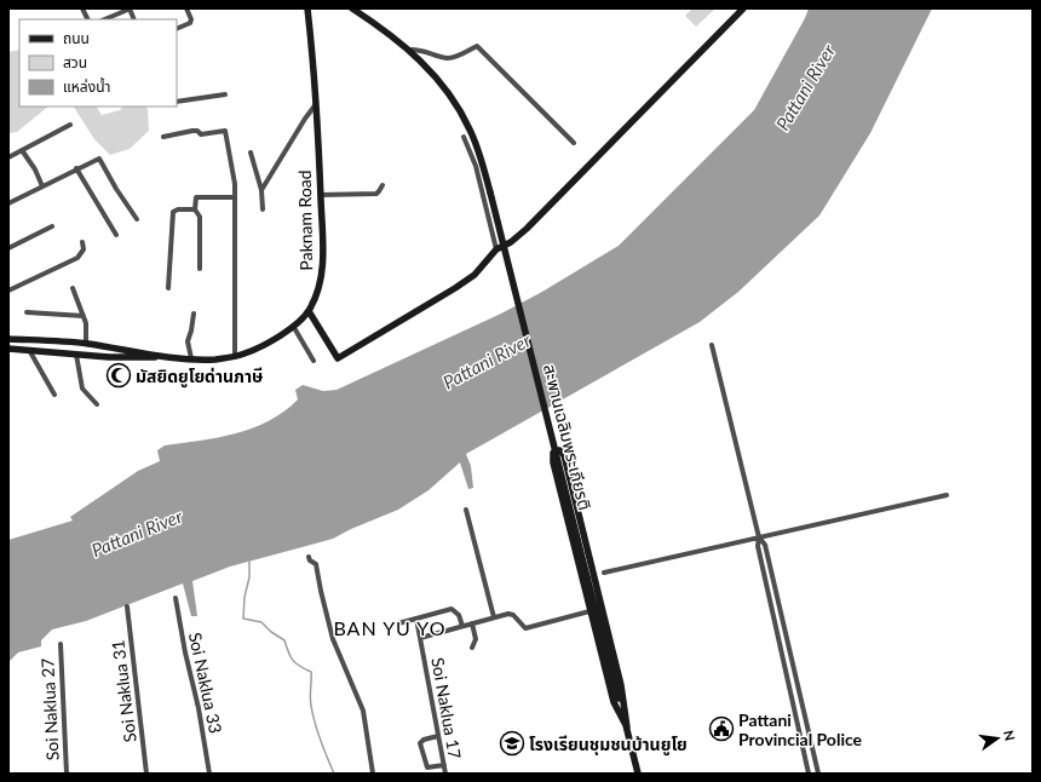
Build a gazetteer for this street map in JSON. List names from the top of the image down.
{
  "streets": {
    "main road": ["Paknam Road", "สะพานเฉลิมพระเกียรติ"],
    "street": [
      "Soi Naklua 33",
      "Soi Naklua 31",
      "Soi Naklua 17",
      "Soi Naklua 27"
    ]
  },
  "districts": ["BAN YU YO"],
  "water": ["Pattani River"],
  "places": {
    "mosque": ["มัสยิดยูโยด่านภาษี"],
    "public building": ["Pattani Provincial Police"],
    "school or university": ["โรงเรียนชุมชนบ้านยูโย"]
  },
  "legend": ["ถนน", "สวน", "แหล่งน้ำ"],
  "north": "right"
}
